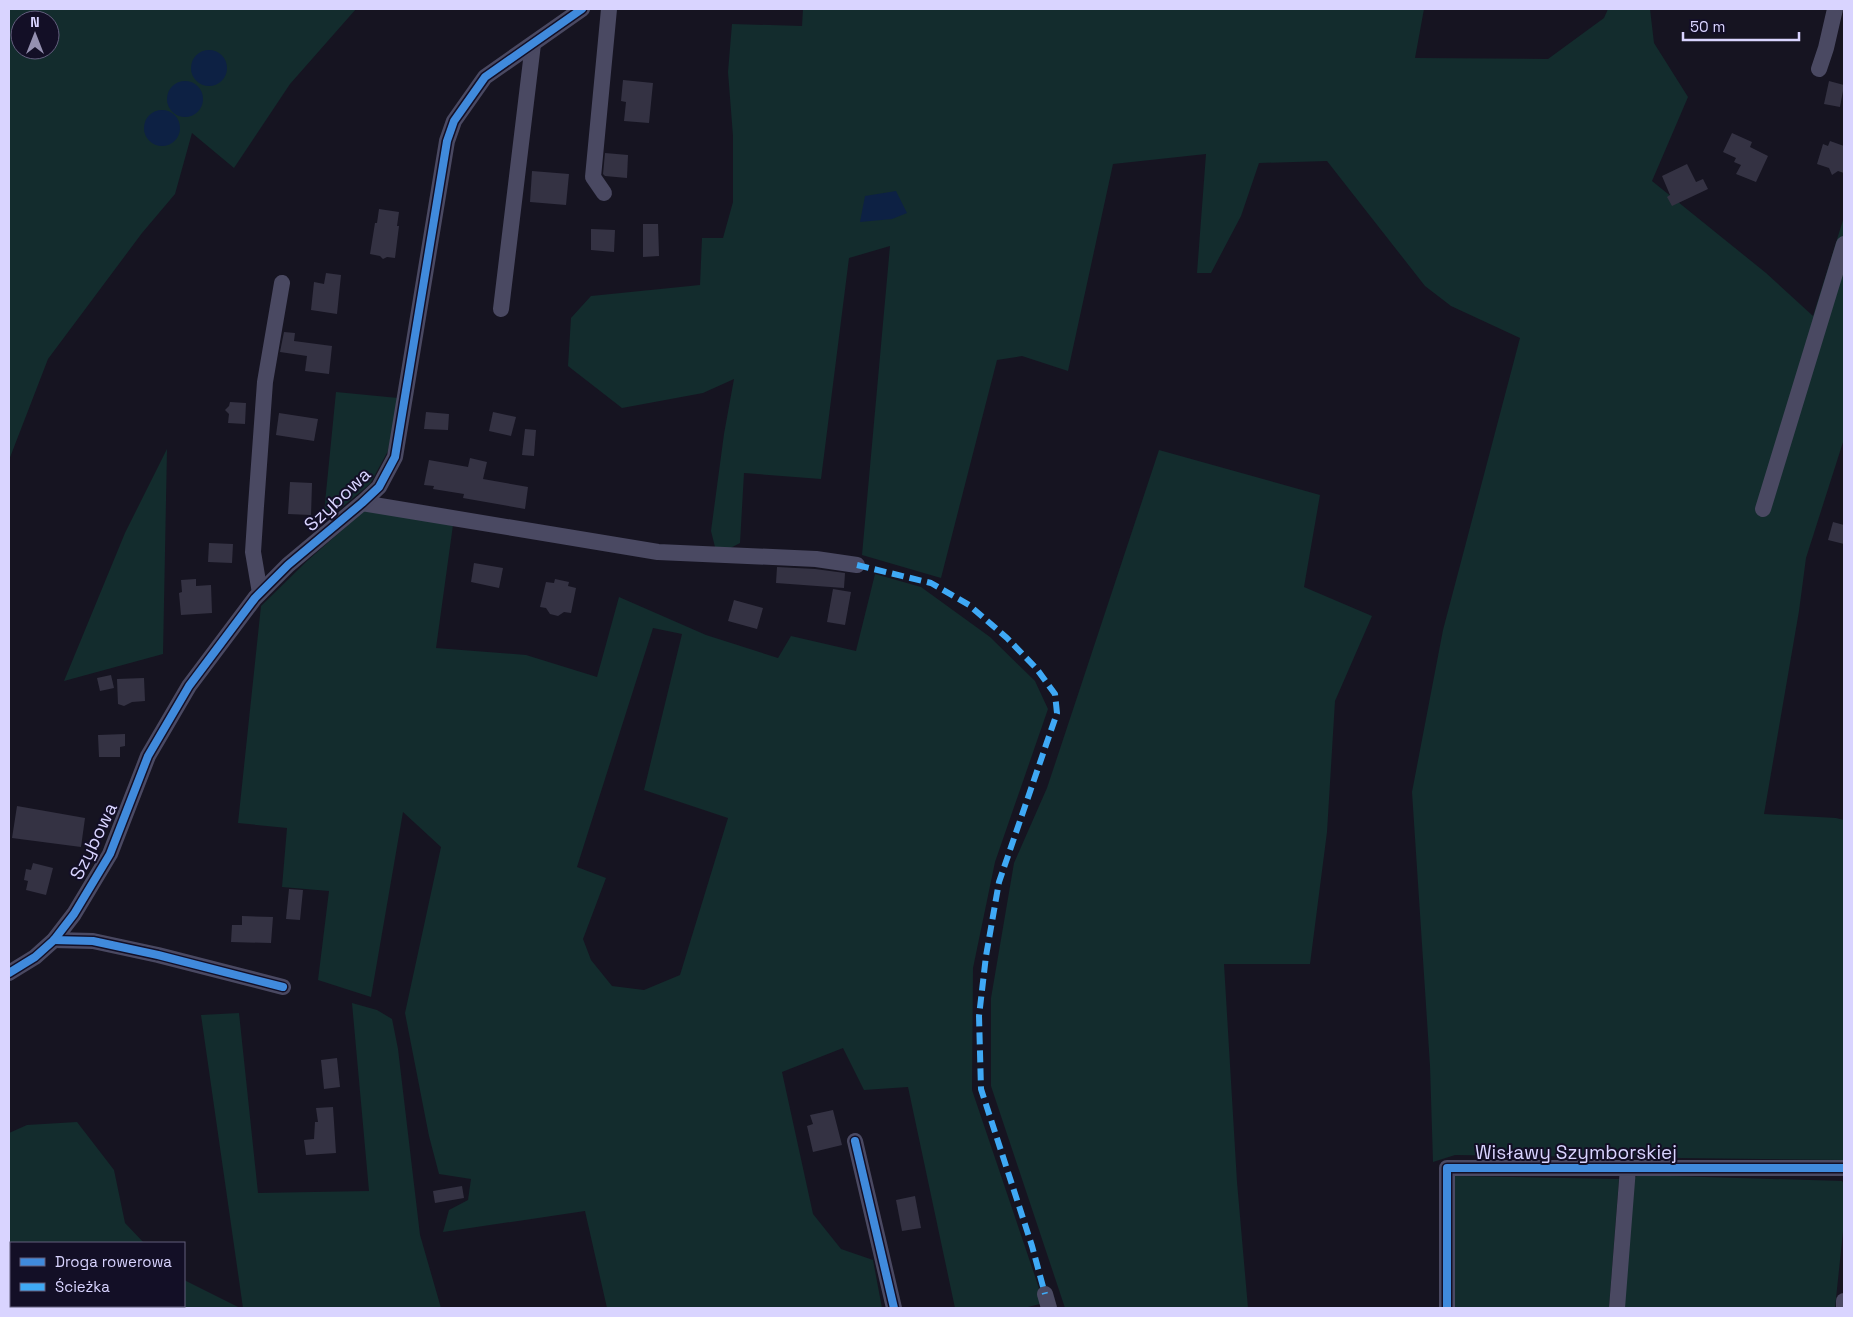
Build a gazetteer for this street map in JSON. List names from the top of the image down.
{
  "streets": {
    "street": ["Szybowa", "Wisławy Szymborskiej"]
  },
  "legend": ["Droga rowerowa", "Ścieżka"],
  "scale_bar": "50 m",
  "north": "top"
}
